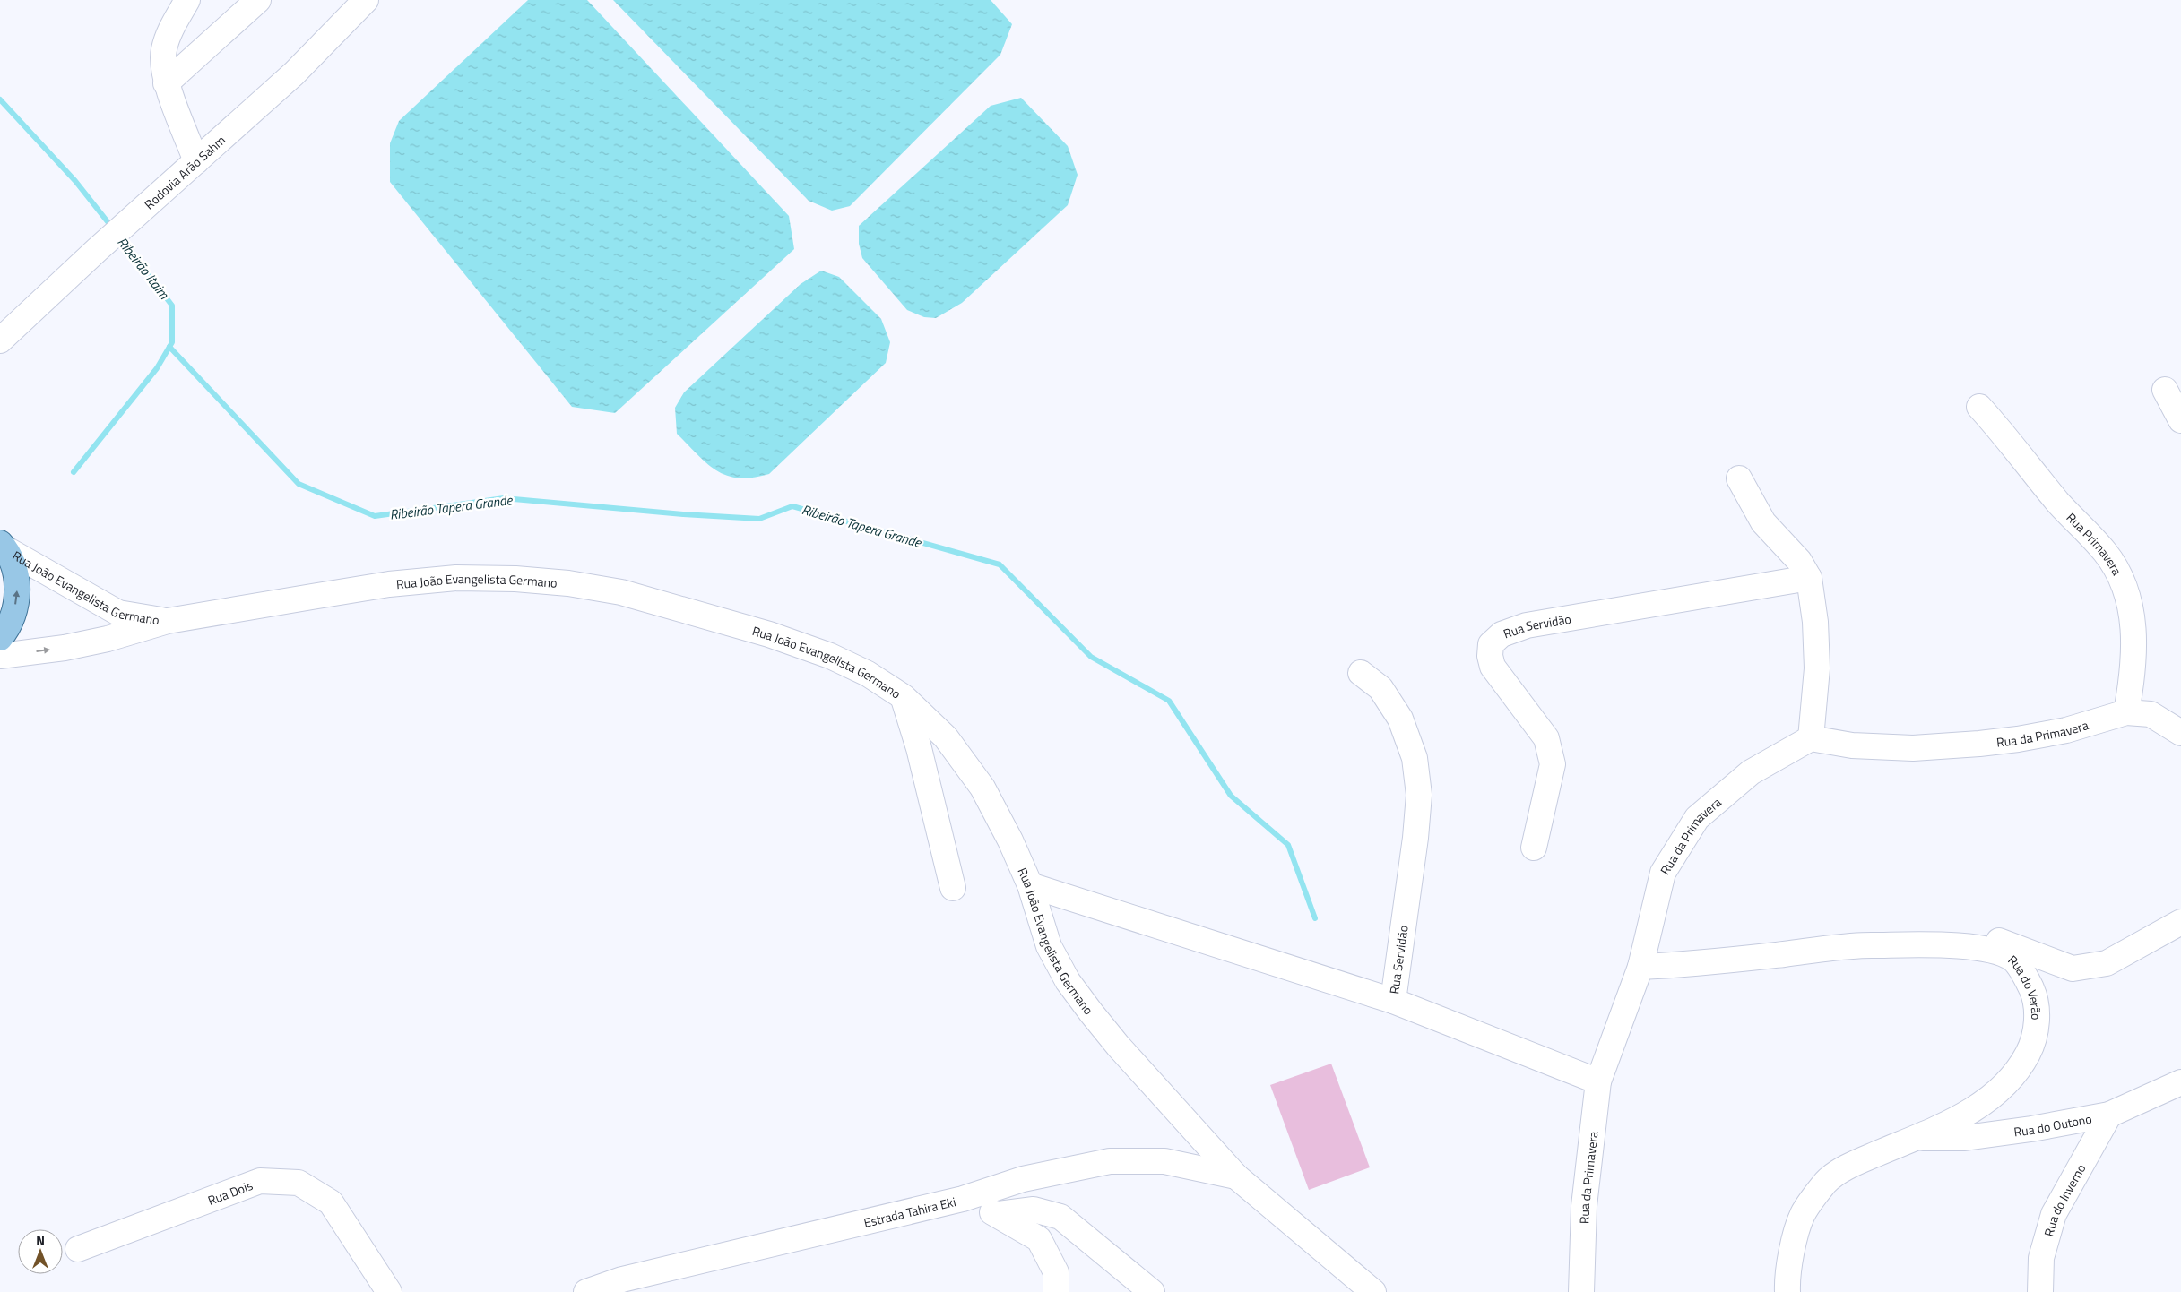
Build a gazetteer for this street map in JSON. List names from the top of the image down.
{
  "streets": {
    "street": [
      "Rodovia Arão Sahm",
      "Rua Primavera",
      "Rua João Evangelista Germano",
      "Rua Servidão",
      "Rua da Primavera",
      "Rua do Verão",
      "Rua do Outono",
      "Rua Dois",
      "Rua do Inverno",
      "Estrada Tahira Eki"
    ]
  },
  "crossings": [
    ["Rua Primavera", "Rua da Primavera"],
    ["Rua João Evangelista Germano", "Estrada Tahira Eki"],
    ["Rua da Primavera", "Rua do Verão"],
    ["Rua do Verão", "Rua do Outono"],
    ["Rua do Outono", "Rua do Inverno"]
  ],
  "water": ["Ribeirão Itaim", "Ribeirão Tapera Grande"],
  "north": "top"
}
